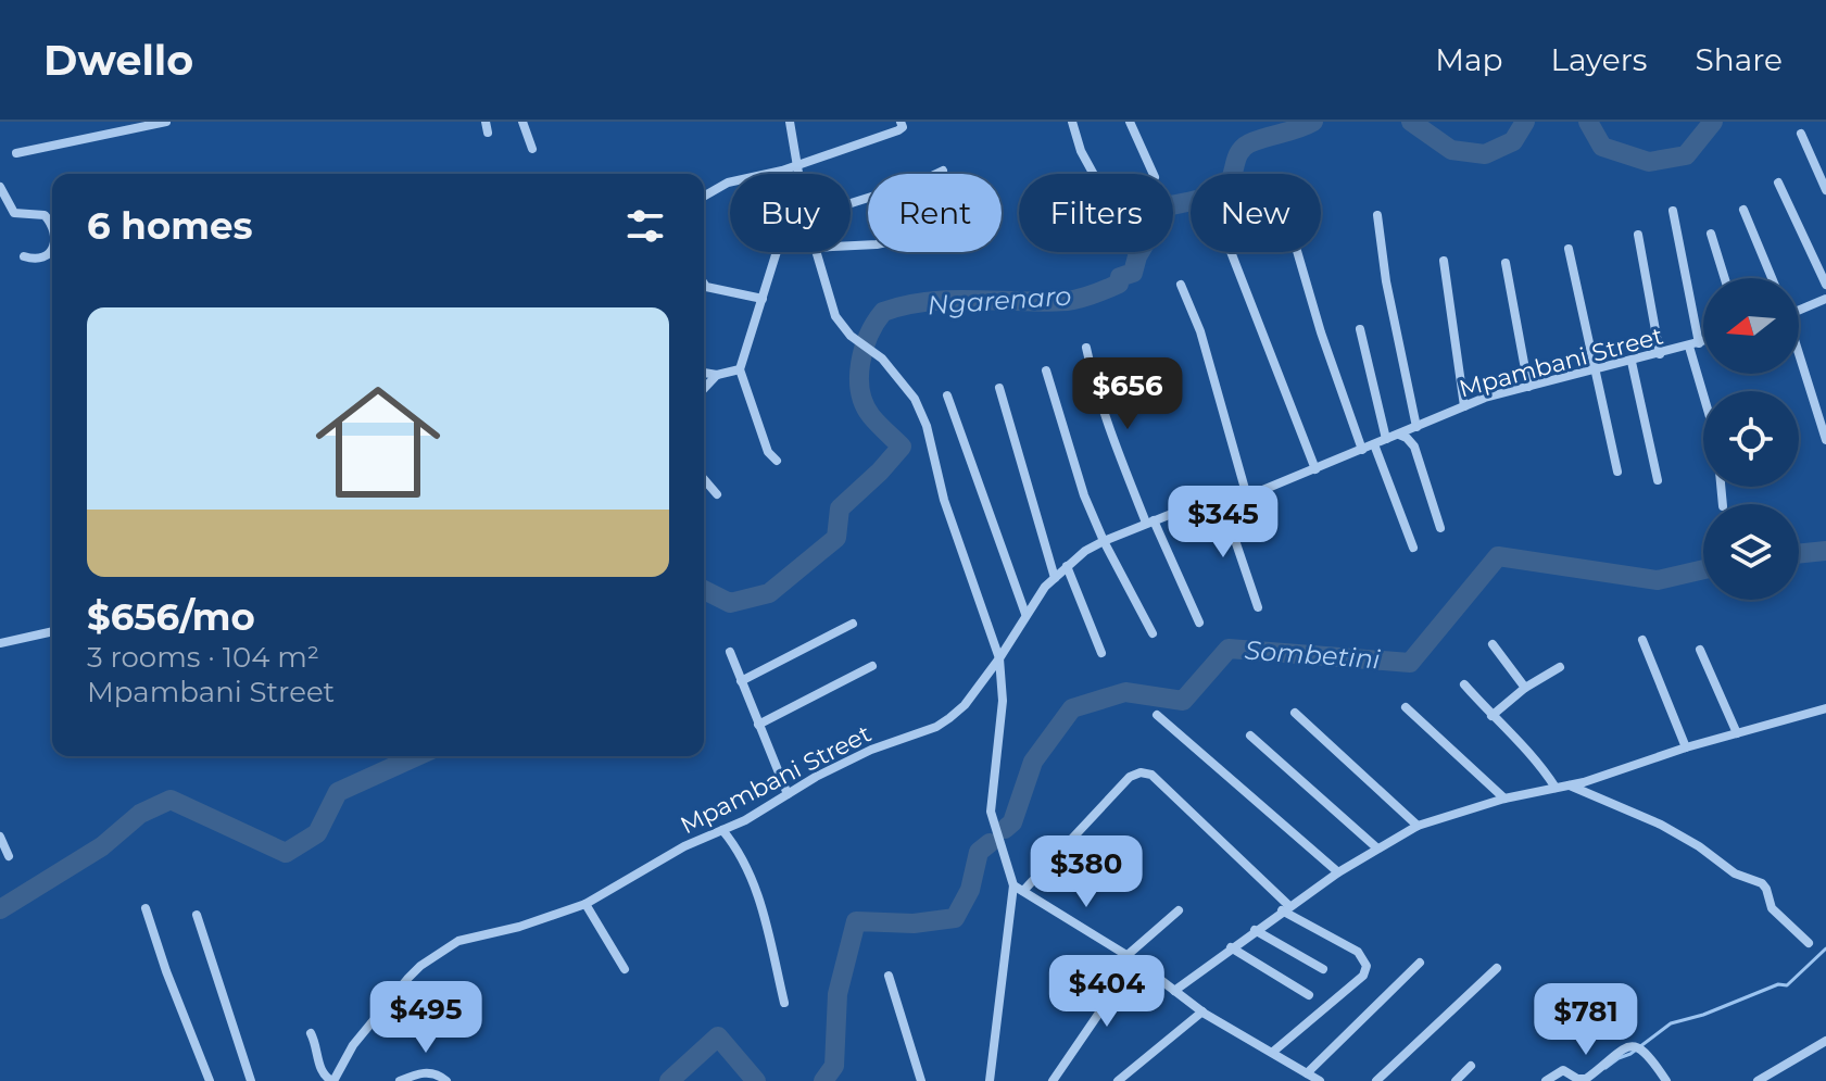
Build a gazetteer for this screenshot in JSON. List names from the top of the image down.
{
  "streets": {
    "street": ["Mpambani Street"]
  },
  "water": ["Ngarenaro", "Sombetini"],
  "north": "left",
  "page": {
    "header": "Dwello",
    "nav": ["Map", "Layers", "Share"],
    "chip": [
      "Buy",
      "Rent",
      "Filters",
      "New"
    ],
    "heading": "6 homes",
    "list": [
      {
        "name": "$656/mo",
        "note": "3 rooms · 104 m² · Mpambani Street"
      }
    ],
    "price": [
      "$656",
      "$345",
      "$380",
      "$404",
      "$495",
      "$781"
    ]
  }
}
